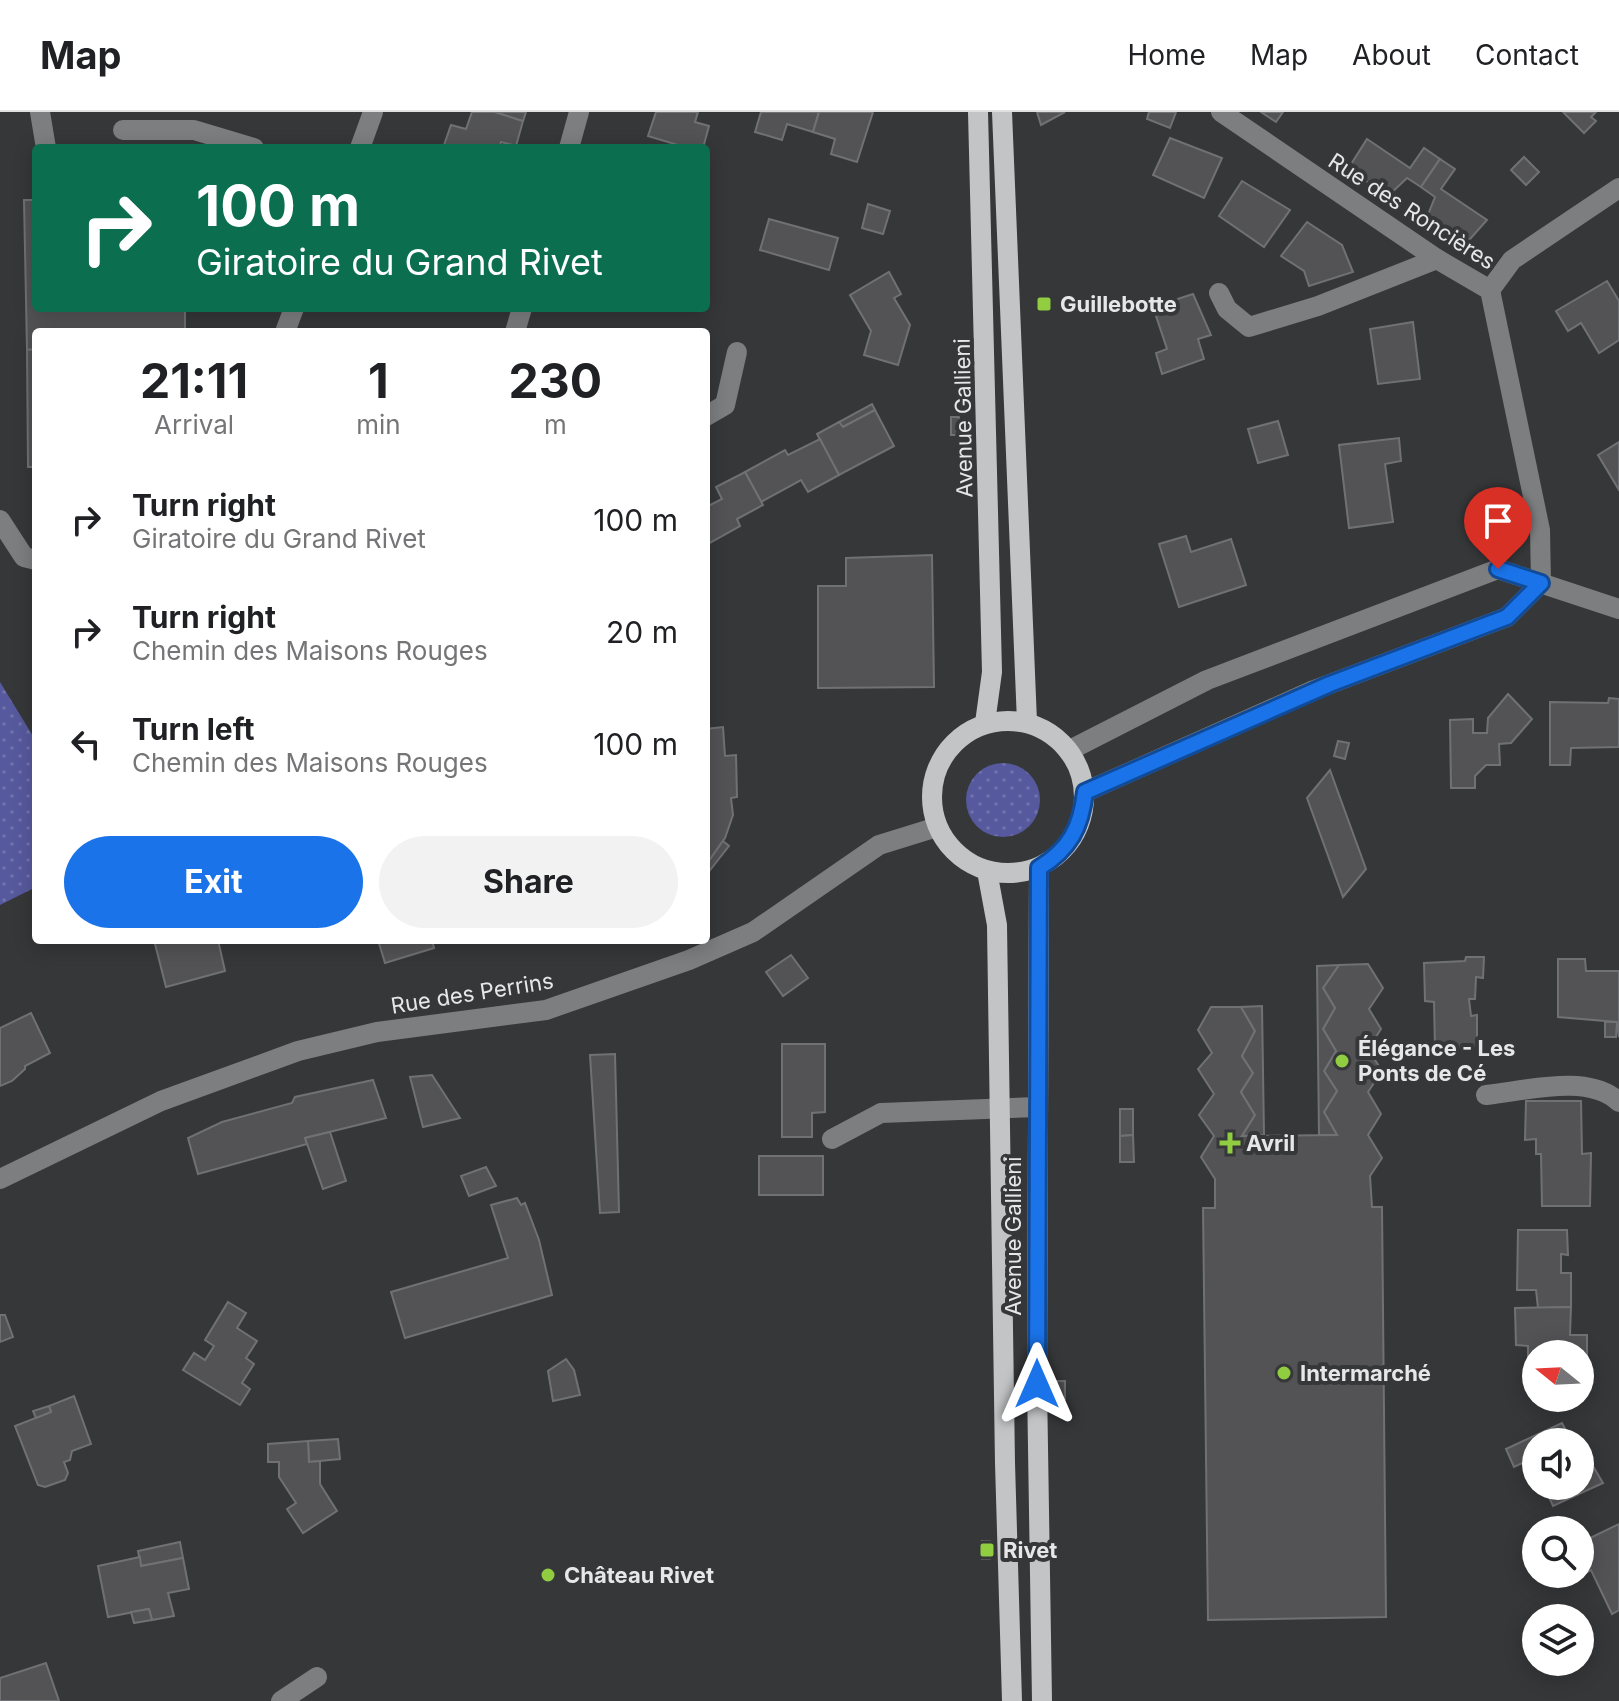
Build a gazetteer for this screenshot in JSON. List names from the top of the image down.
{
  "streets": {
    "main road": ["Avenue Gallieni"],
    "street": ["Rue des Roncières", "Rue des Perrins"]
  },
  "crossings": [
    ["Avenue Gallieni", "Rue des Perrins"]
  ],
  "places": {
    "transit": ["Guillebotte", "Rivet"],
    "other": ["Élégance - Les Ponts de Cé", "Intermarché", "Château Rivet"],
    "health": ["Avril"]
  },
  "north": "left",
  "page": {
    "header": "Map",
    "nav": [
      "Home",
      "Map",
      "About",
      "Contact"
    ],
    "turn": ["100 m", "Giratoire du Grand Rivet"],
    "eta": [
      "21:11",
      "Arrival",
      "1",
      "min",
      "230",
      "m"
    ],
    "list": [
      {
        "name": "Turn right",
        "note": "Giratoire du Grand Rivet",
        "value": "100 m"
      },
      {
        "name": "Turn right",
        "note": "Chemin des Maisons Rouges",
        "value": "20 m"
      },
      {
        "name": "Turn left",
        "note": "Chemin des Maisons Rouges",
        "value": "100 m"
      }
    ],
    "buttons": ["Exit", "Share"]
  }
}
